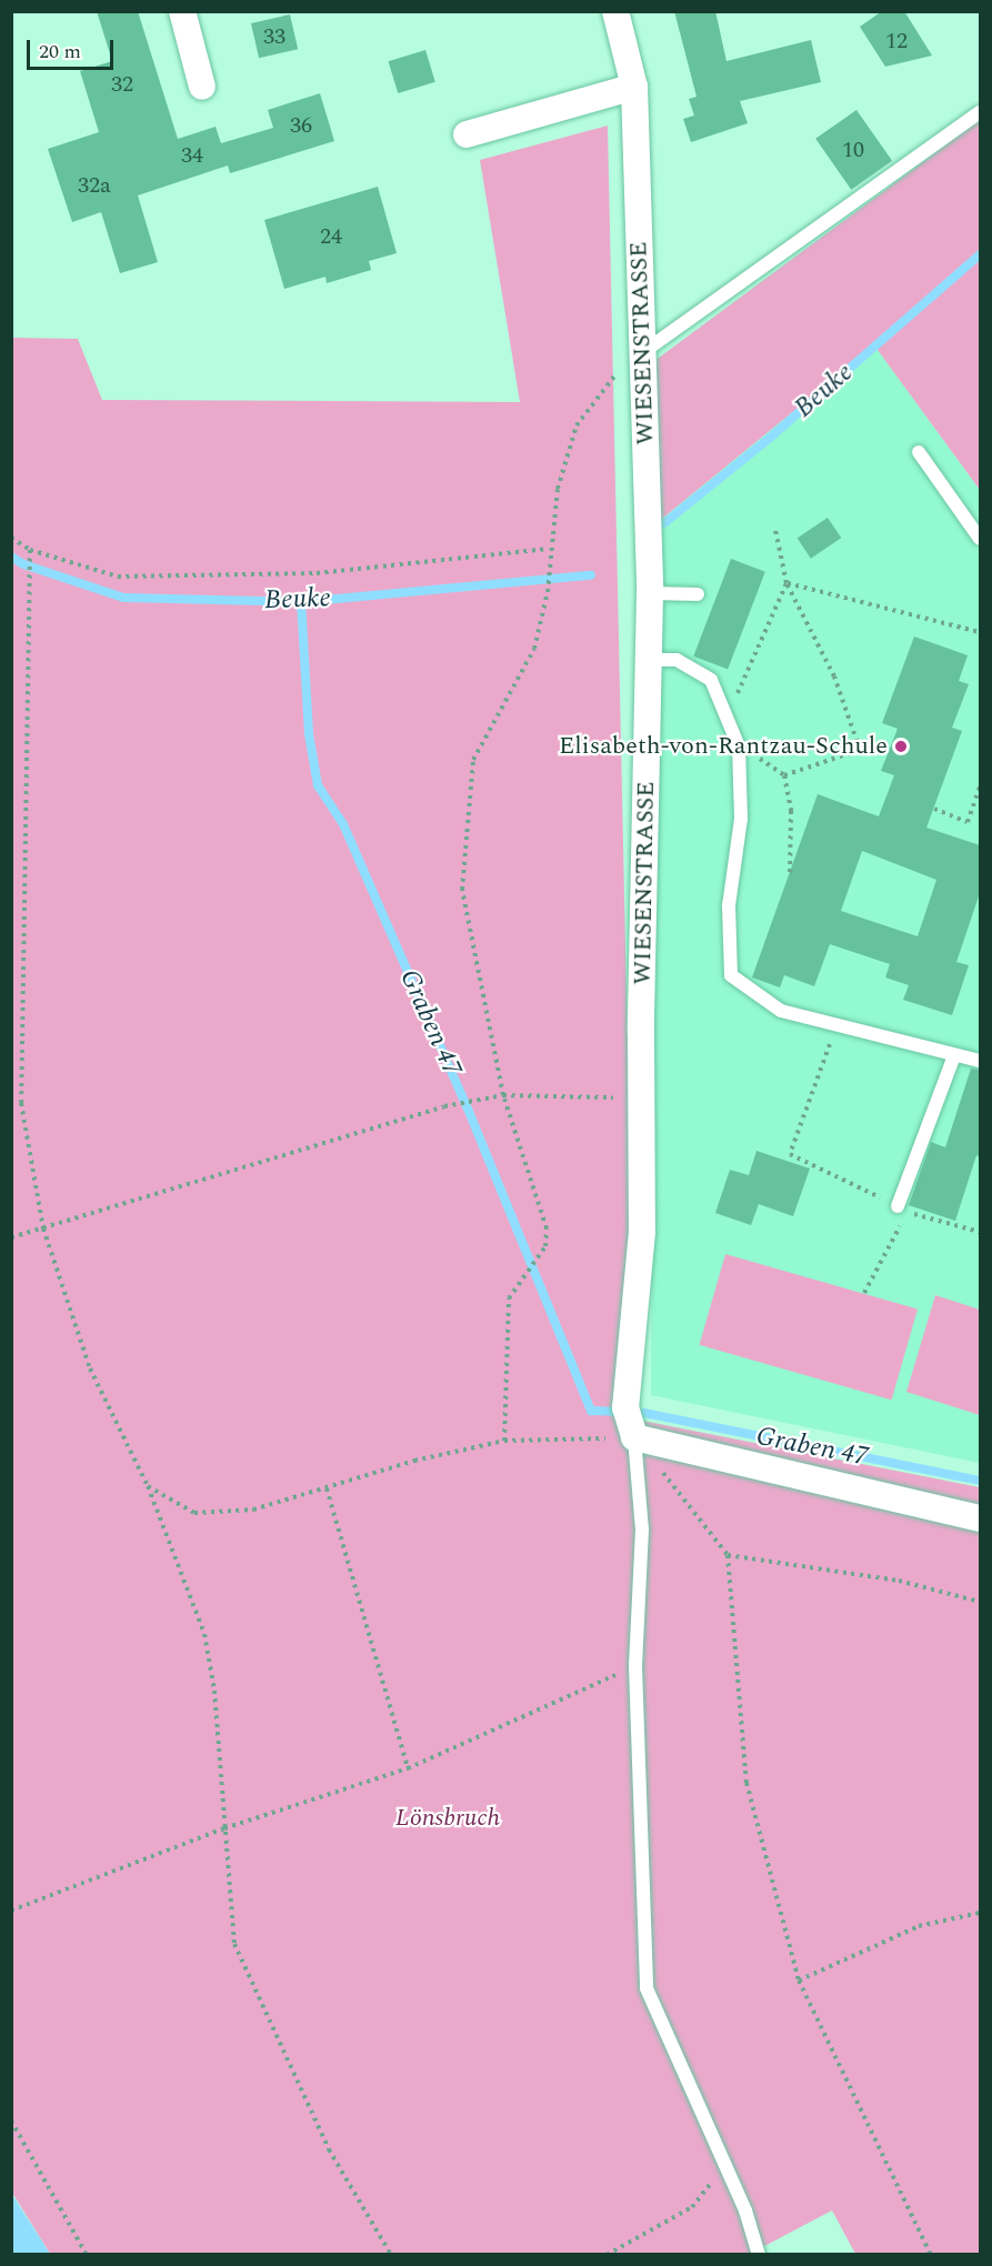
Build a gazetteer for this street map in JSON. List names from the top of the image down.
{
  "streets": {
    "street": ["WIESENSTRASSE"]
  },
  "water": ["Beuke", "Graben 47"],
  "parks": ["Lönsbruch"],
  "places": ["Elisabeth-von-Rantzau-Schule"],
  "house_numbers": [
    "33",
    "12",
    "32",
    "36",
    "10",
    "34",
    "32a",
    "24"
  ],
  "scale_bar": "20 m"
}
